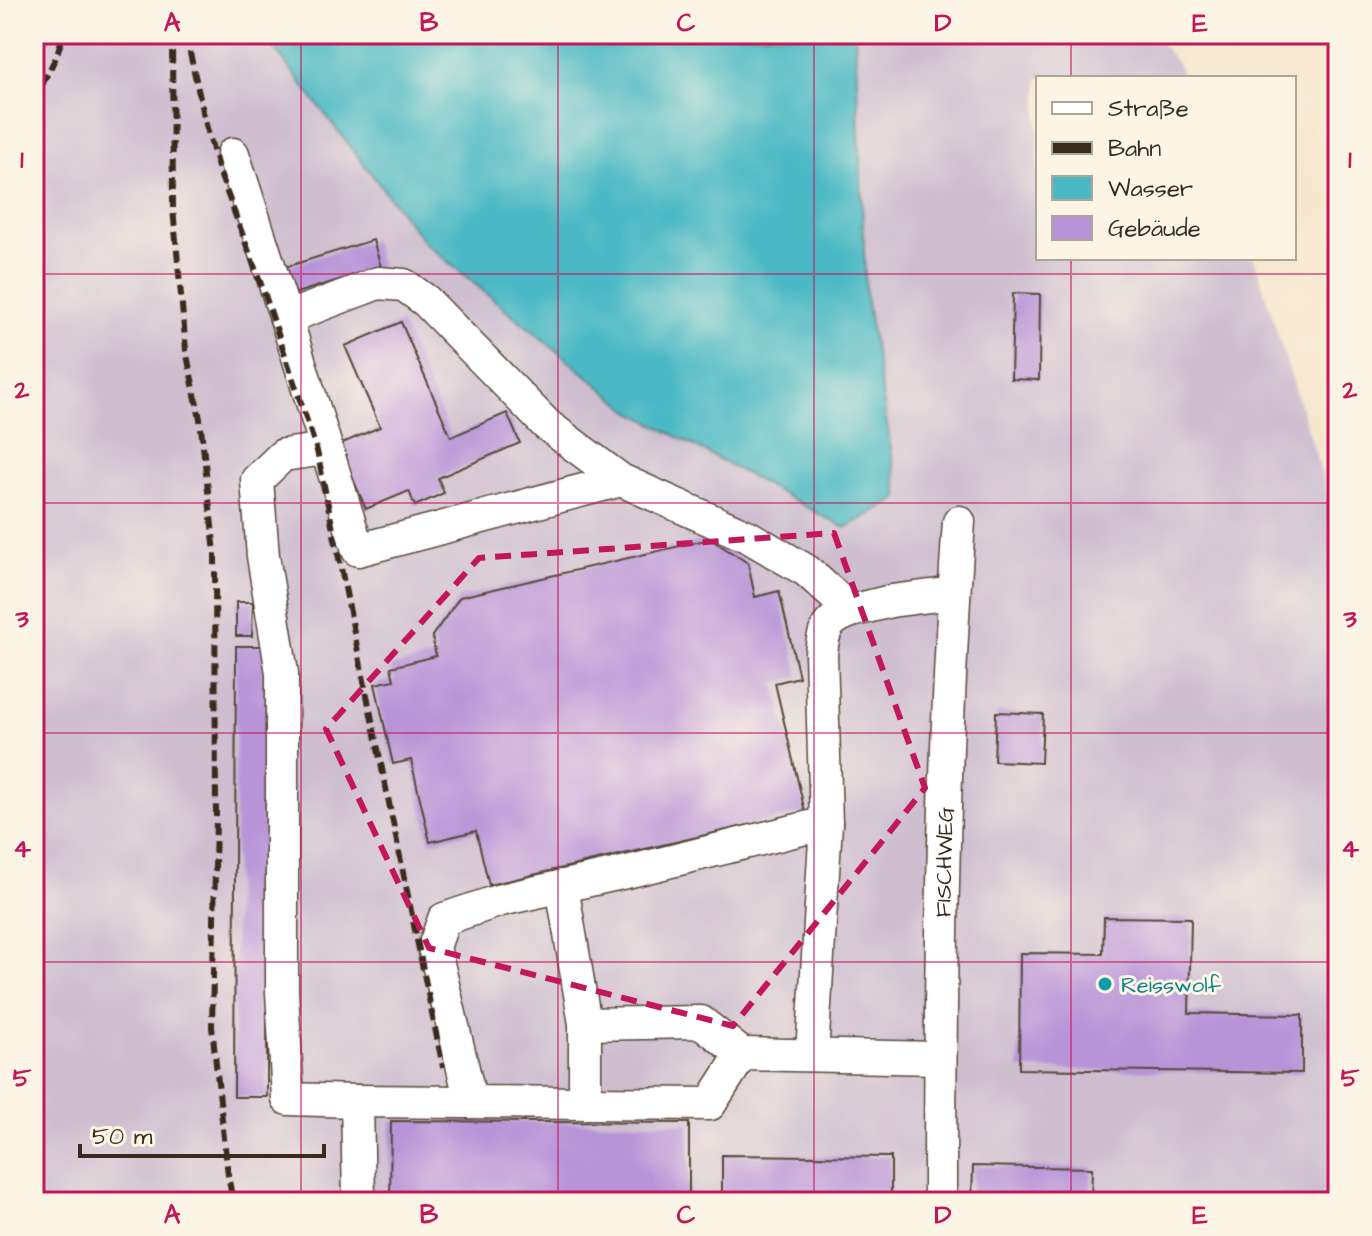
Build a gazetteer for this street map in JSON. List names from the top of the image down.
{
  "streets": {
    "street": ["FISCHWEG"]
  },
  "places": ["Reisswolf"],
  "legend": [
    "Straße",
    "Bahn",
    "Wasser",
    "Gebäude"
  ],
  "scale_bar": "50 m",
  "grid": {
    "columns": [
      "A",
      "B",
      "C",
      "D",
      "E"
    ],
    "rows": [
      "1",
      "2",
      "3",
      "4",
      "5"
    ]
  }
}
